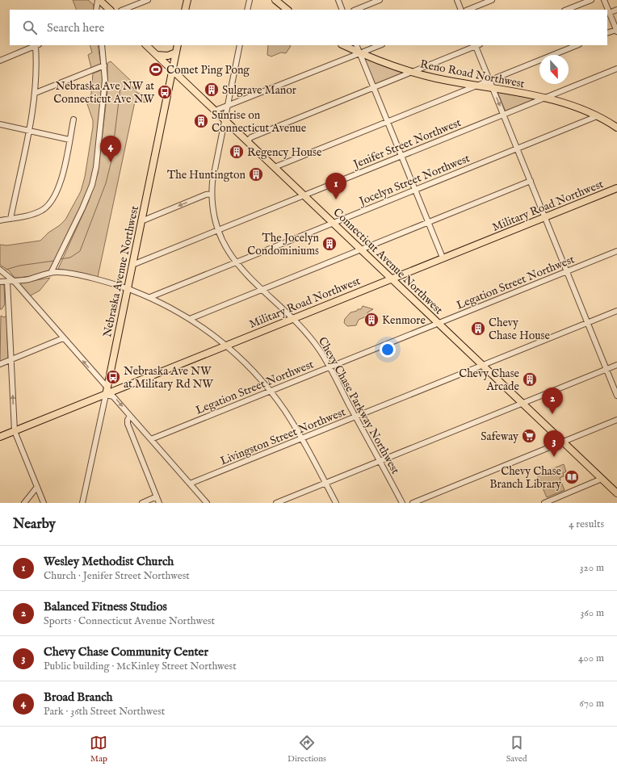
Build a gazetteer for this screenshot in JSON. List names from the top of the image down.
{
  "streets": {
    "main road": [
      "Reno Road Northwest",
      "Military Road Northwest",
      "Connecticut Avenue Northwest",
      "Nebraska Avenue Northwest"
    ],
    "street": [
      "Jenifer Street Northwest",
      "Jocelyn Street Northwest",
      "Legation Street Northwest",
      "Chevy Chase Parkway Northwest",
      "Livingston Street Northwest"
    ]
  },
  "crossings": [
    ["Reno Road Northwest", "Jenifer Street Northwest"],
    ["Reno Road Northwest", "Jocelyn Street Northwest"],
    ["Jenifer Street Northwest", "Connecticut Avenue Northwest"],
    ["Jenifer Street Northwest", "Nebraska Avenue Northwest"],
    ["Jenifer Street Northwest", "Chevy Chase Parkway Northwest"],
    ["Jocelyn Street Northwest", "Connecticut Avenue Northwest"],
    ["Jocelyn Street Northwest", "Chevy Chase Parkway Northwest"],
    ["Military Road Northwest", "Connecticut Avenue Northwest"],
    ["Military Road Northwest", "Nebraska Avenue Northwest"],
    ["Military Road Northwest", "Chevy Chase Parkway Northwest"],
    ["Connecticut Avenue Northwest", "Nebraska Avenue Northwest"],
    ["Connecticut Avenue Northwest", "Legation Street Northwest"],
    ["Connecticut Avenue Northwest", "Chevy Chase Parkway Northwest"],
    ["Connecticut Avenue Northwest", "Livingston Street Northwest"],
    ["Legation Street Northwest", "Chevy Chase Parkway Northwest"],
    ["Chevy Chase Parkway Northwest", "Livingston Street Northwest"]
  ],
  "places": {
    "sports": ["Comet Ping Pong"],
    "building": [
      "Sulgrave Manor",
      "Sunrise on Connecticut Avenue",
      "Regency House",
      "The Huntington",
      "The Jocelyn Condominiums",
      "Kenmore",
      "Chevy Chase House",
      "Chevy Chase Arcade"
    ],
    "bus stop": ["Nebraska Ave NW at Connecticut Ave NW", "Nebraska Ave NW at Military Rd NW"],
    "supermarket": ["Safeway"],
    "library": ["Chevy Chase Branch Library"]
  },
  "north": "bottom",
  "page": {
    "search": "Search here",
    "pins": [
      "4",
      "1",
      "2",
      "3"
    ],
    "heading": ["Nearby", "4 results"],
    "list": [
      {
        "mark": "1",
        "name": "Wesley Methodist Church",
        "note": "Church · Jenifer Street Northwest",
        "value": "320 m"
      },
      {
        "mark": "2",
        "name": "Balanced Fitness Studios",
        "note": "Sports · Connecticut Avenue Northwest",
        "value": "360 m"
      },
      {
        "mark": "3",
        "name": "Chevy Chase Community Center",
        "note": "Public building · McKinley Street Northwest",
        "value": "400 m"
      },
      {
        "mark": "4",
        "name": "Broad Branch",
        "note": "Park · 36th Street Northwest",
        "value": "670 m"
      }
    ],
    "nav": ["Map", "Directions", "Saved"]
  }
}
